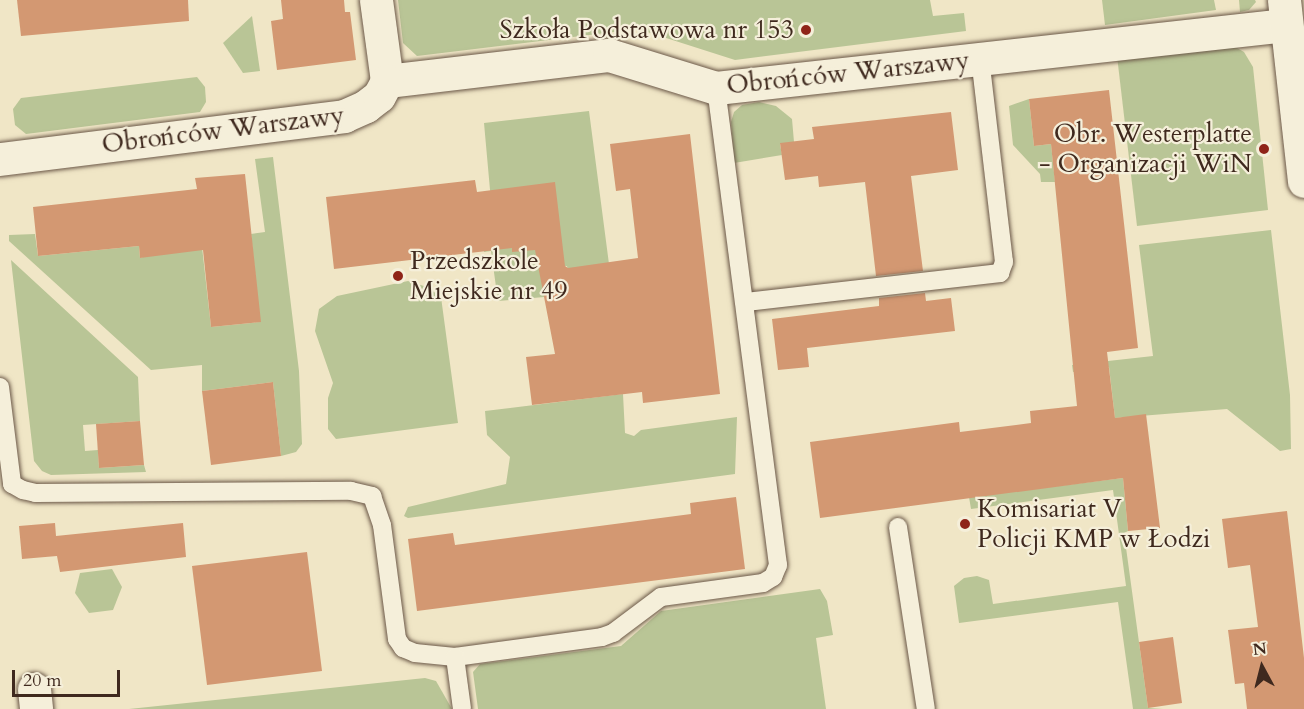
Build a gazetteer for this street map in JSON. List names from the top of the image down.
{
  "streets": {
    "street": ["Obrońców Warszawy"]
  },
  "places": [
    "Szkoła Podstawowa nr 153",
    "Obr. Westerplatte - Organizacji WiN",
    "Przedszkole Miejskie nr 49",
    "Komisariat V Policji KMP w Łodzi"
  ],
  "scale_bar": "20 m",
  "north": "top"
}
